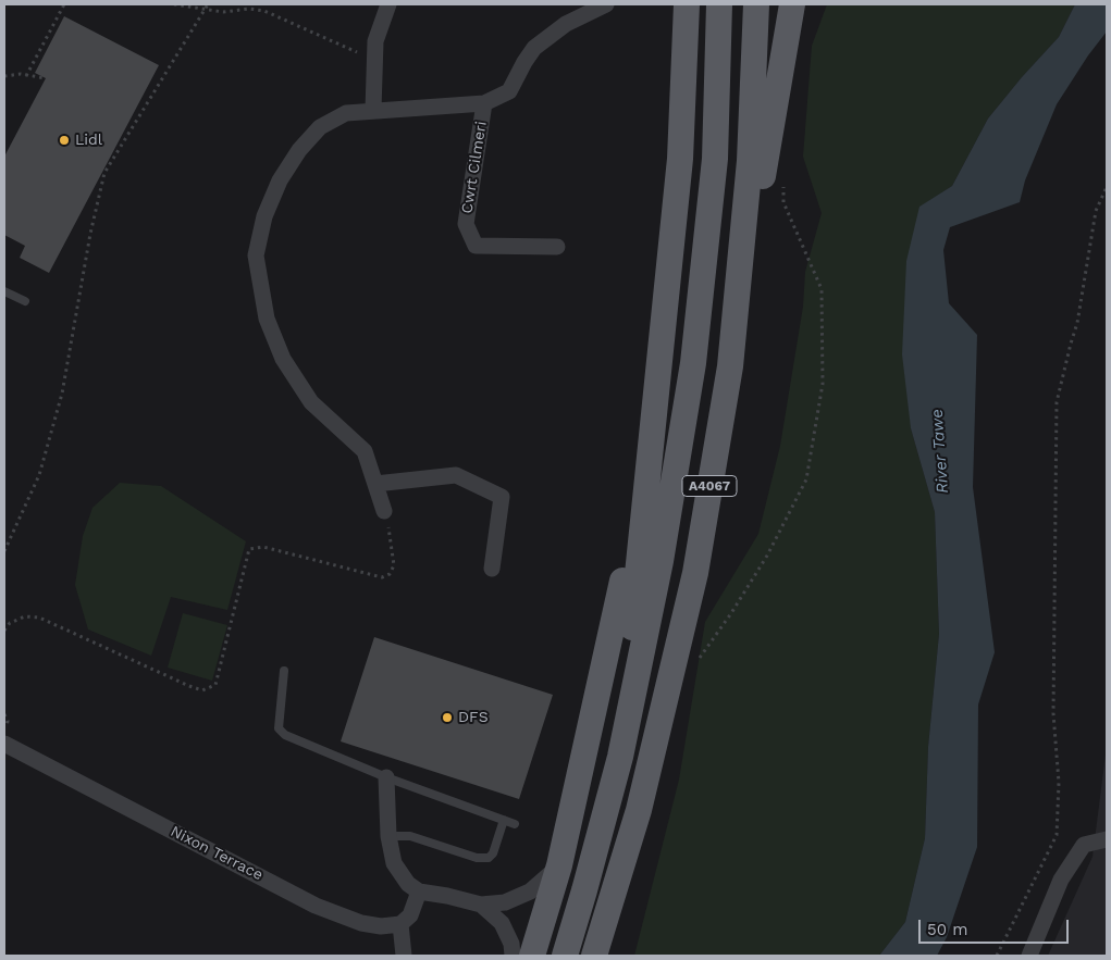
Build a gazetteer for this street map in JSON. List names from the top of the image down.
{
  "streets": {
    "main road": ["A4067"],
    "street": ["Cwrt Cilmeri", "Nixon Terrace"]
  },
  "water": ["River Tawe"],
  "places": ["Lidl", "DFS"],
  "scale_bar": "50 m"
}
